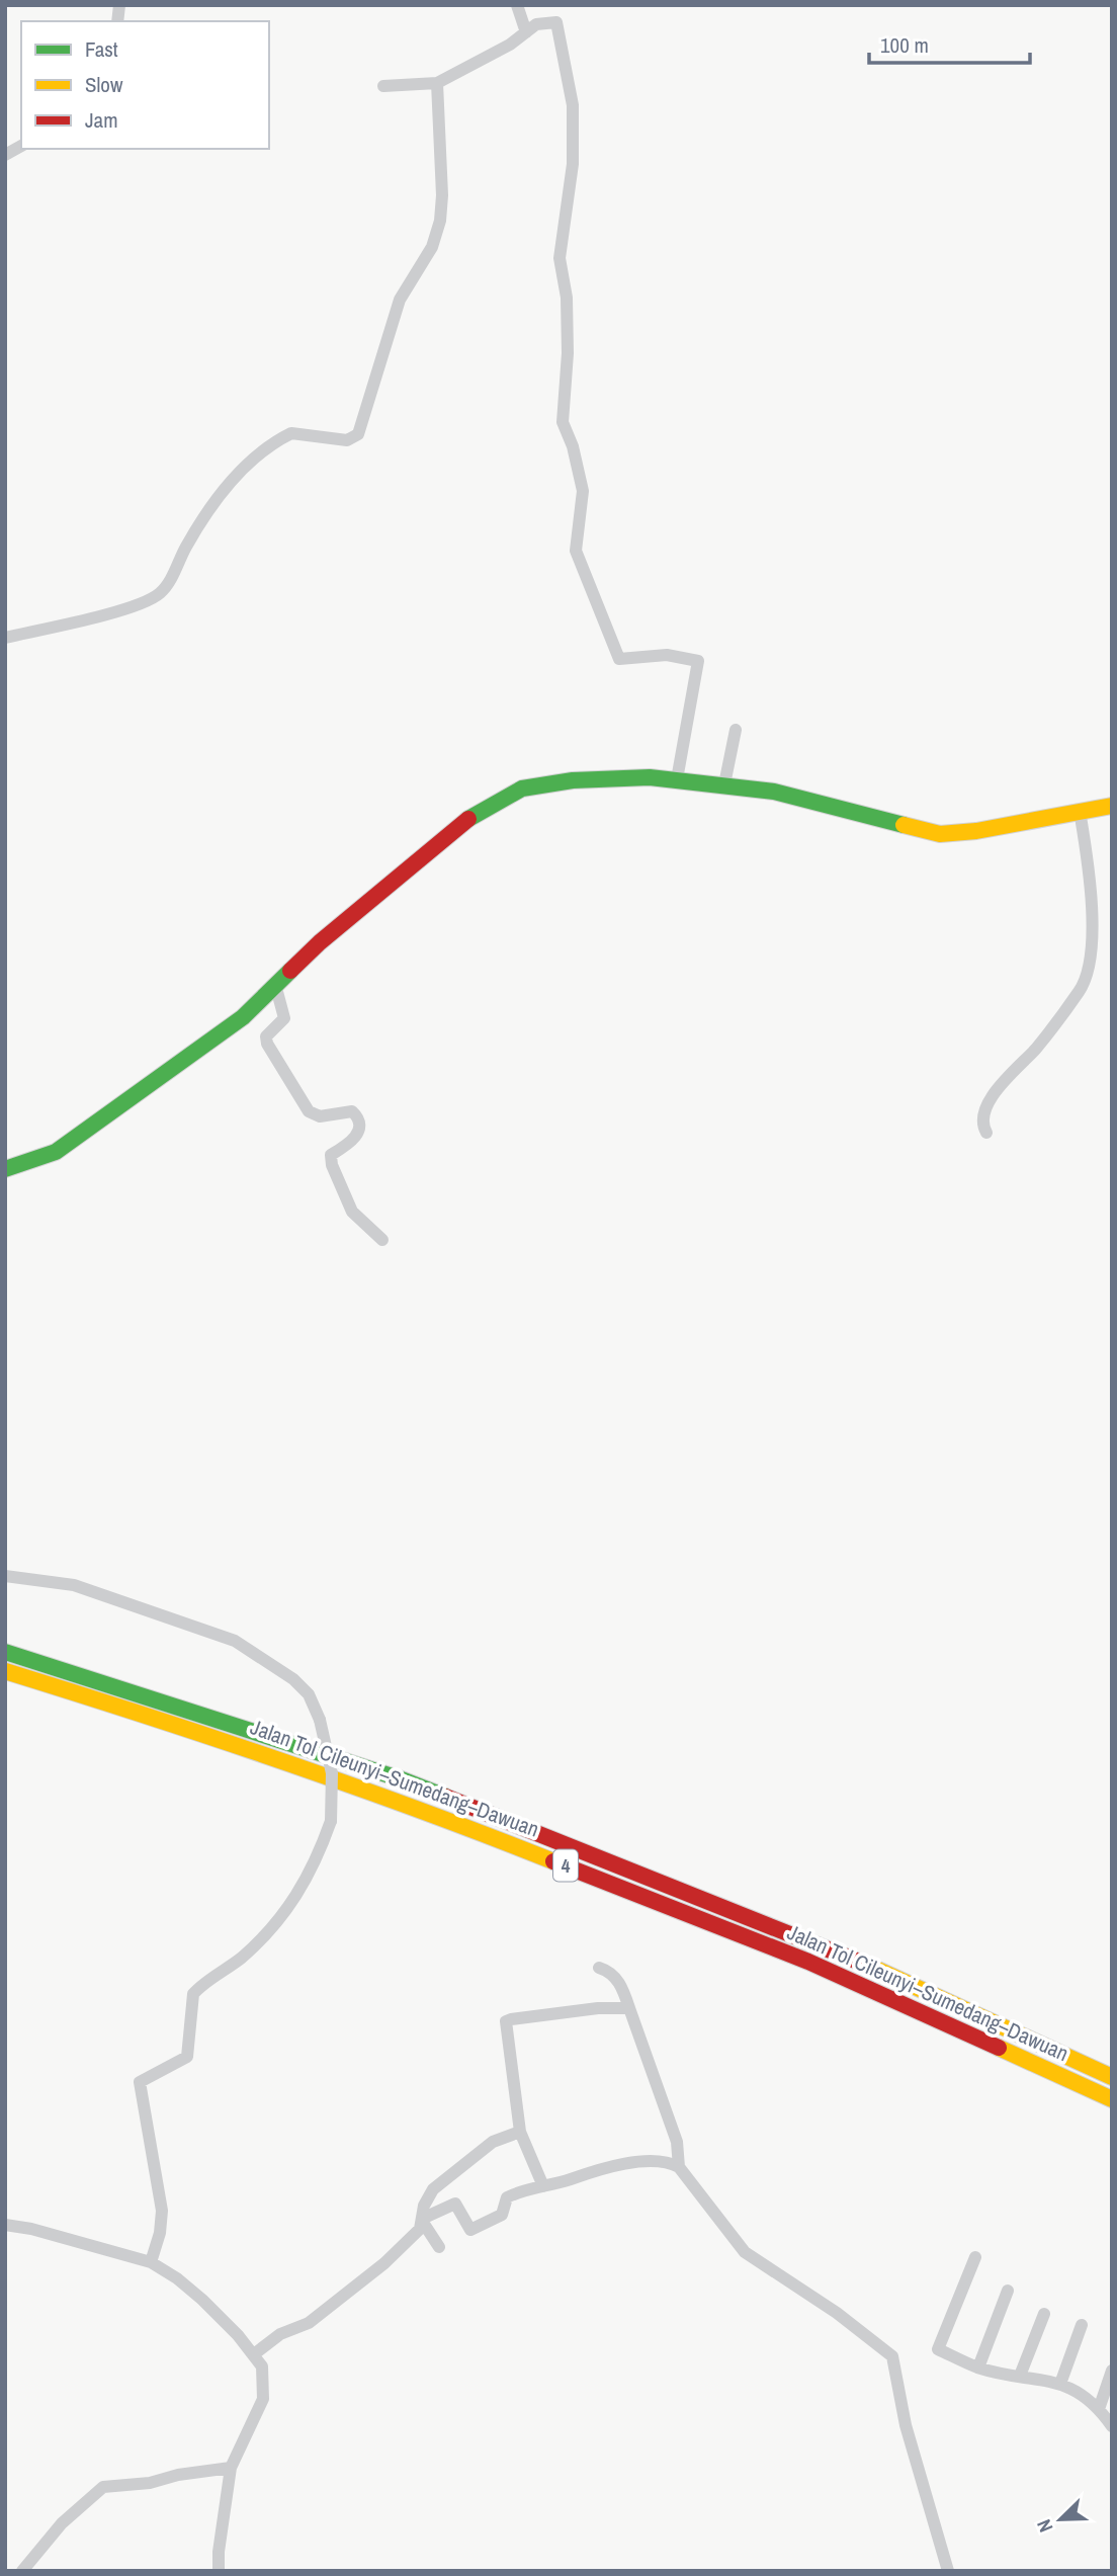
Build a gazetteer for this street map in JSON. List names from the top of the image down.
{
  "streets": {
    "main road": ["Jalan Tol Cileunyi–Sumedang–Dawuan", "4"]
  },
  "legend": ["Fast", "Slow", "Jam"],
  "scale_bar": "100 m",
  "north": "bottom left"
}
